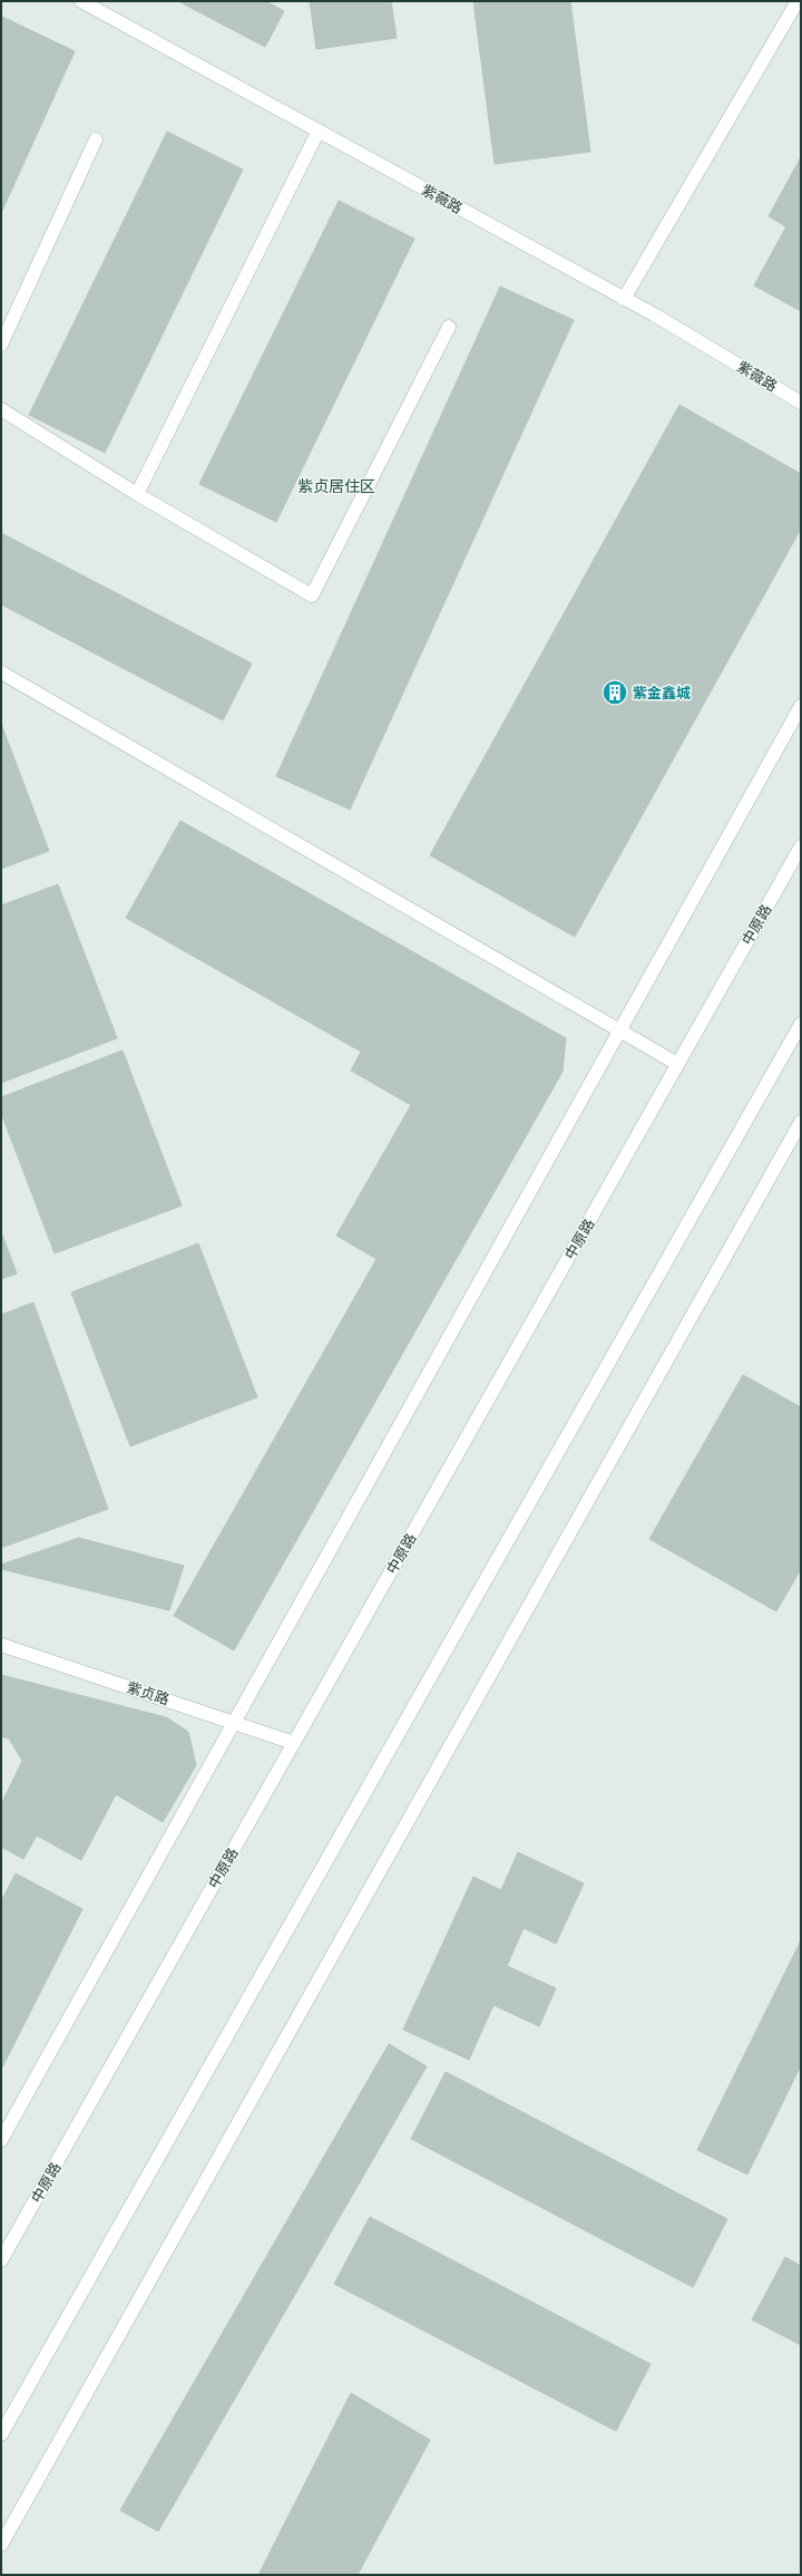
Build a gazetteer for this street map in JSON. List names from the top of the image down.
{
  "streets": {
    "street": ["紫薇路", "中原路", "紫贞路"]
  },
  "crossings": [
    ["中原路", "紫贞路"]
  ],
  "districts": ["紫贞居住区"],
  "places": {
    "building": ["紫金鑫城"]
  }
}
